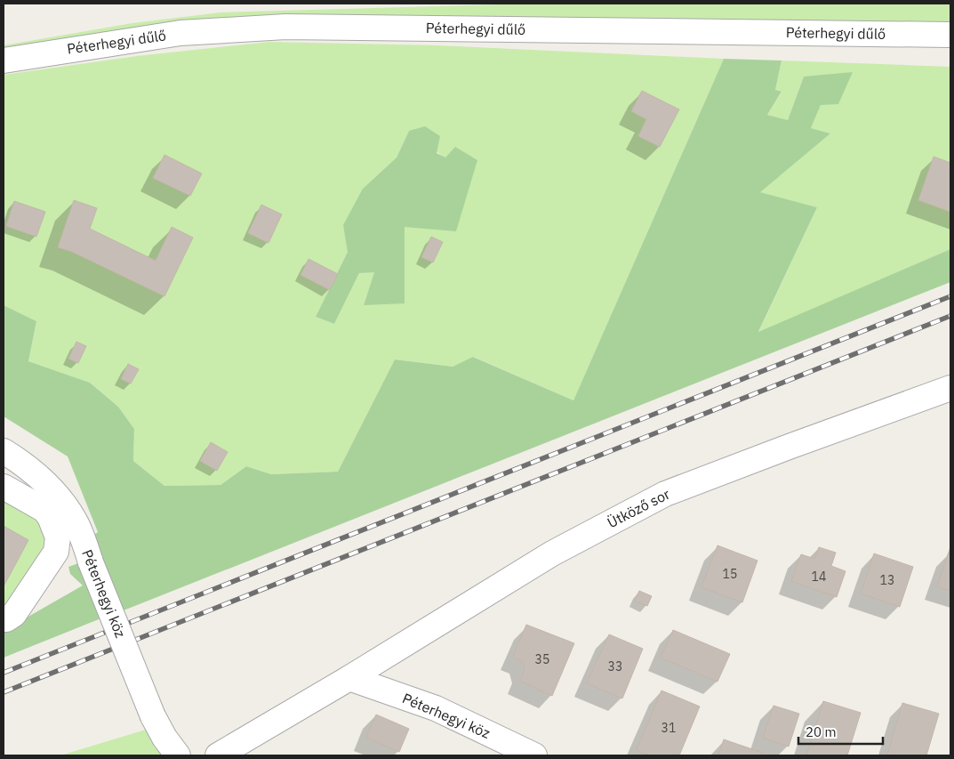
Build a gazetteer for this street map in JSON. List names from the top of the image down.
{
  "streets": {
    "street": ["Péterhegyi dűlő", "Ütköző sor", "Péterhegyi köz"]
  },
  "crossings": [
    ["Ütköző sor", "Péterhegyi köz"]
  ],
  "house_numbers": [
    "15",
    "14",
    "13",
    "35",
    "33",
    "31"
  ],
  "scale_bar": "20 m"
}
